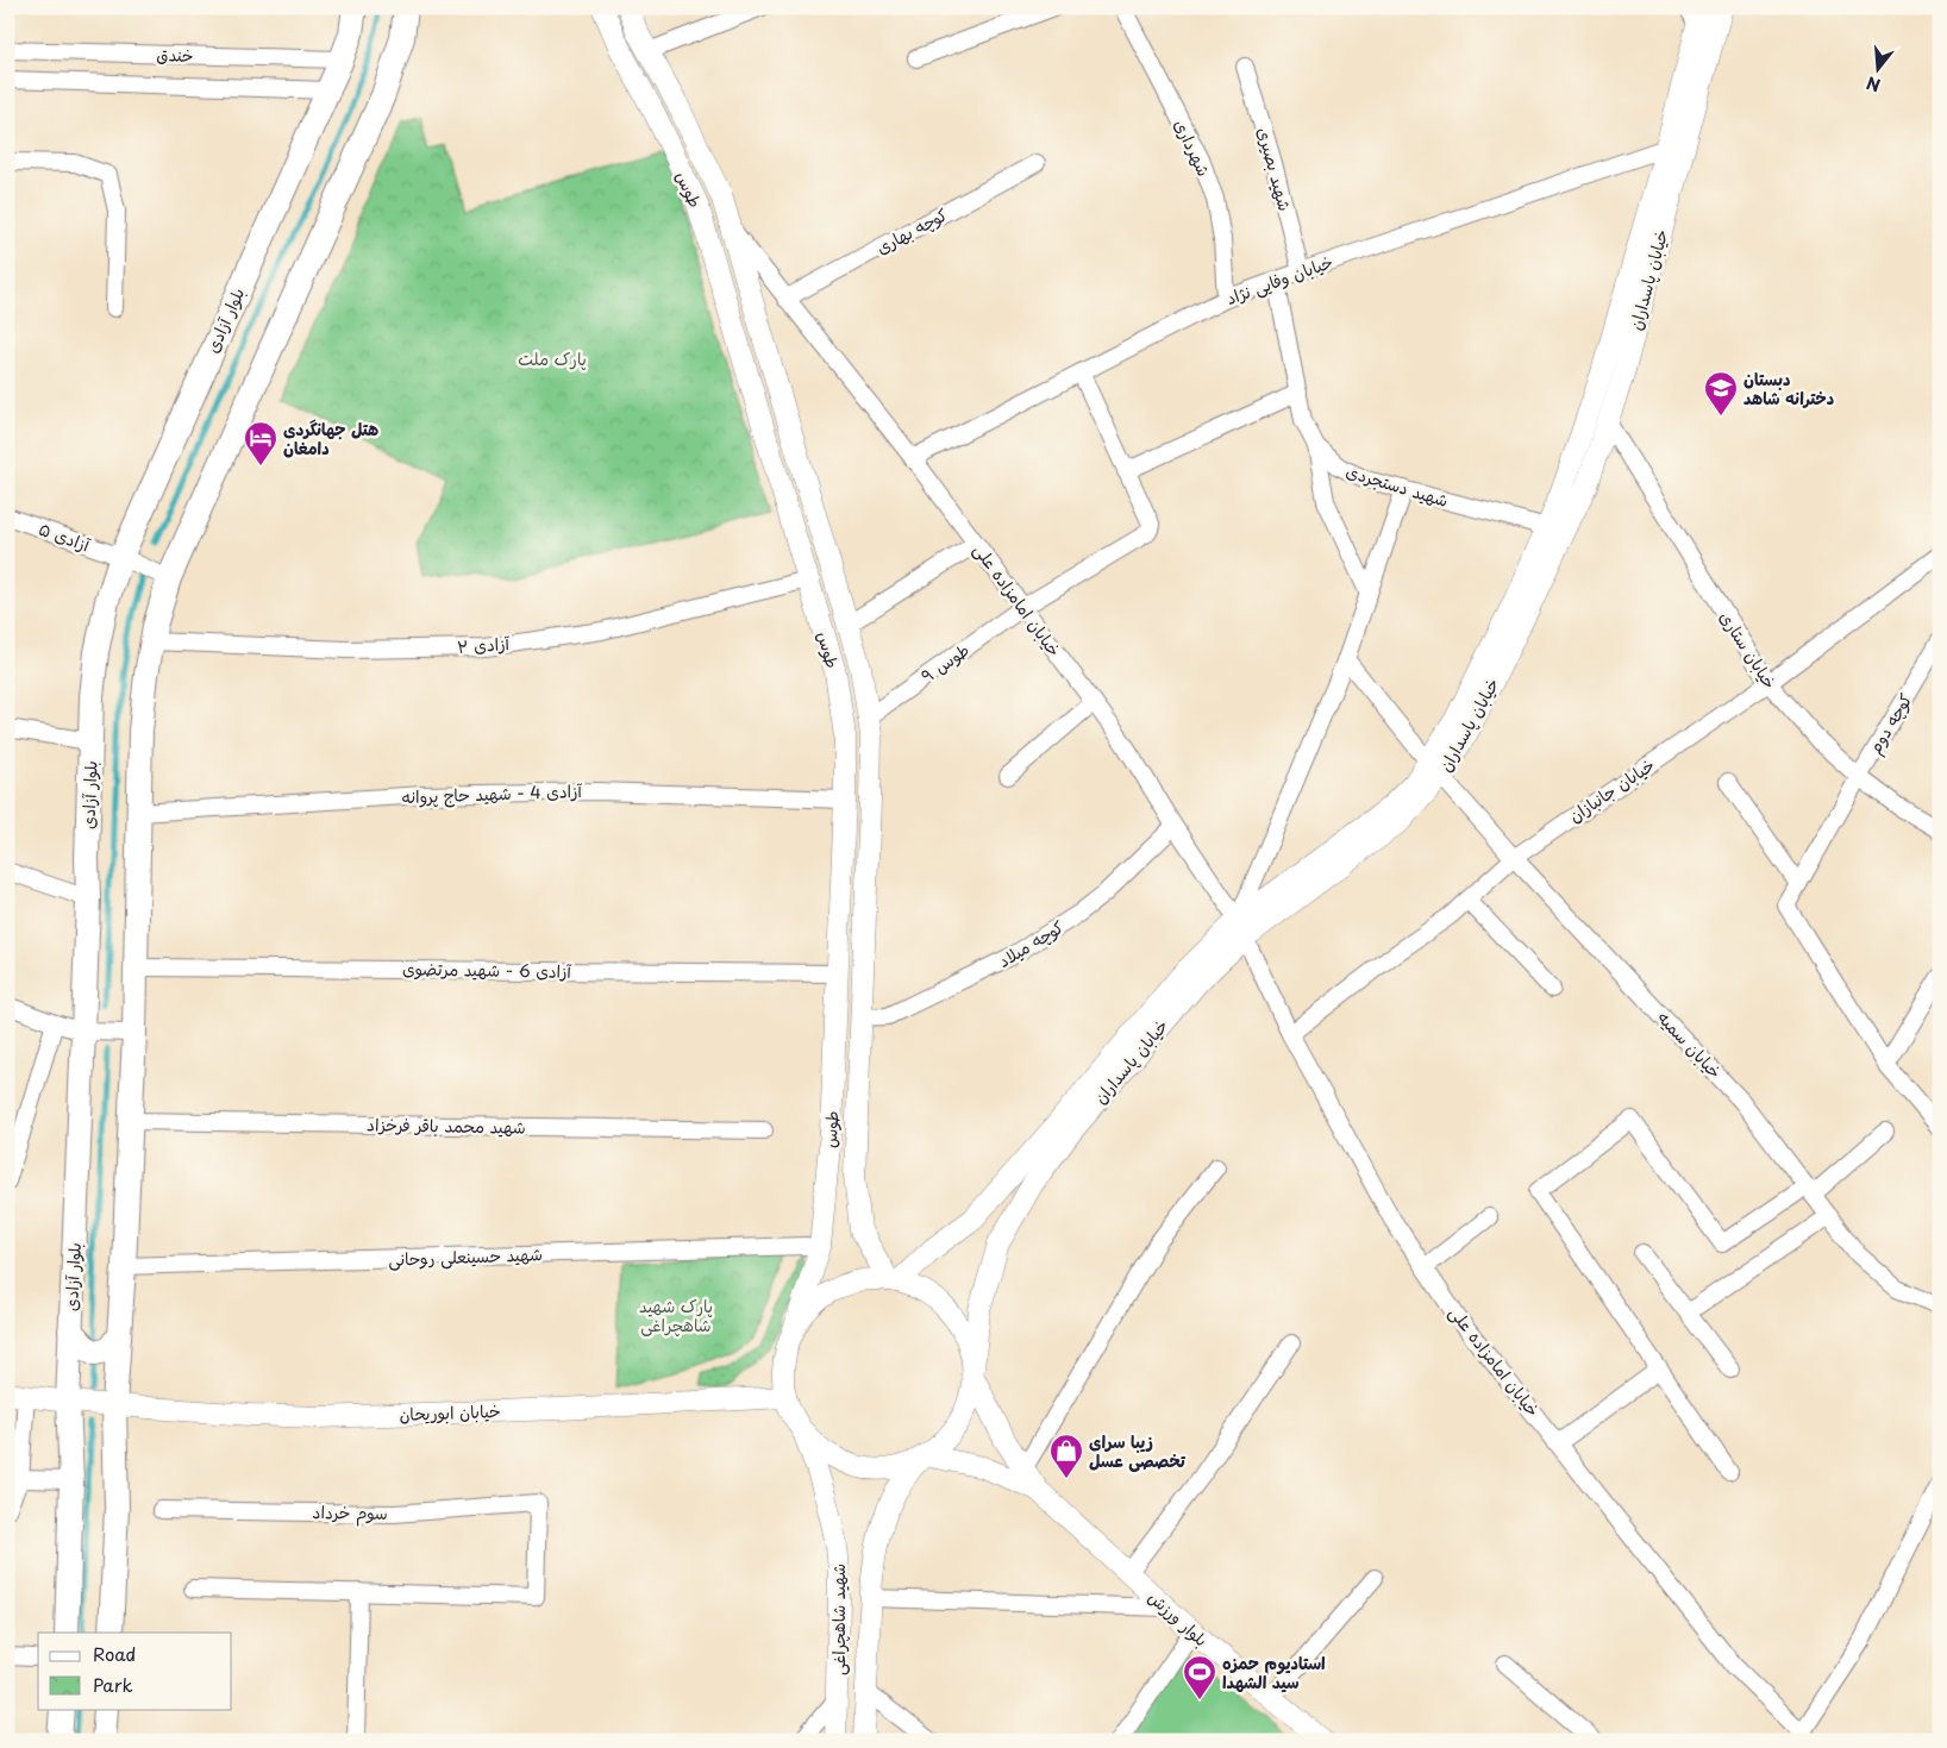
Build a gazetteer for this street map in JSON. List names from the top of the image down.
{
  "streets": {
    "main road": ["بلوار آزادی"],
    "street": [
      "خندق",
      "شهرداری",
      "شهید بصیری",
      "طوس",
      "کوچه بهاری",
      "خیابان وفایی نژاد",
      "خیابان پاسداران",
      "شهید دستجردی",
      "آزادی ۵",
      "خیابان امامزاده علی",
      "آزادی ۲",
      "خیابان ستاری",
      "طوس ۹",
      "کوچه دوم",
      "خیابان جانبازان",
      "آزادی 4 - شهید حاج پروانه",
      "کوچه میلاد",
      "آزادی 6 - شهید مرتضوی",
      "خیابان سمیه",
      "شهید محمد باقر فرخزاد",
      "شهید حسینعلی روحانی",
      "خیابان ابوریحان",
      "سوم خرداد",
      "بلوار ورزش",
      "شهید شاهچراغی"
    ]
  },
  "crossings": [
    ["خندق", "بلوار آزادی"],
    ["شهرداری", "خیابان وفایی نژاد"],
    ["شهید بصیری", "خیابان وفایی نژاد"],
    ["طوس", "خیابان پاسداران"],
    ["طوس", "خیابان امامزاده علی"],
    ["طوس", "آزادی ۲"],
    ["طوس", "طوس ۹"],
    ["طوس", "آزادی 4 - شهید حاج پروانه"],
    ["طوس", "کوچه میلاد"],
    ["طوس", "آزادی 6 - شهید مرتضوی"],
    ["طوس", "خیابان ابوریحان"],
    ["طوس", "شهید شاهچراغی"],
    ["کوچه بهاری", "خیابان امامزاده علی"],
    ["خیابان وفایی نژاد", "خیابان پاسداران"],
    ["خیابان وفایی نژاد", "شهید دستجردی"],
    ["خیابان وفایی نژاد", "خیابان امامزاده علی"],
    ["خیابان وفایی نژاد", "طوس ۹"],
    ["خیابان پاسداران", "شهید دستجردی"],
    ["خیابان پاسداران", "خیابان امامزاده علی"],
    ["خیابان پاسداران", "خیابان ستاری"],
    ["خیابان پاسداران", "خیابان سمیه"],
    ["خیابان پاسداران", "خیابان ابوریحان"],
    ["خیابان پاسداران", "شهید شاهچراغی"],
    ["بلوار آزادی", "آزادی ۵"],
    ["بلوار آزادی", "خیابان ابوریحان"],
    ["خیابان امامزاده علی", "طوس ۹"],
    ["خیابان امامزاده علی", "خیابان جانبازان"],
    ["خیابان امامزاده علی", "کوچه میلاد"],
    ["خیابان ستاری", "کوچه دوم"],
    ["خیابان ستاری", "خیابان جانبازان"],
    ["خیابان جانبازان", "خیابان سمیه"],
    ["خیابان ابوریحان", "شهید شاهچراغی"]
  ],
  "parks": ["پارک ملت", "پارک شهید شاهچراغی"],
  "places": {
    "school or university": ["دبستان دخترانه شاهد"],
    "hotel": ["هتل جهانگردى دامغان"],
    "shop": ["زیبا سرای تخصصی عسل"],
    "sports": ["استادیوم حمزه سید الشهدا"]
  },
  "legend": ["Road", "Park"],
  "north": "bottom"
}
